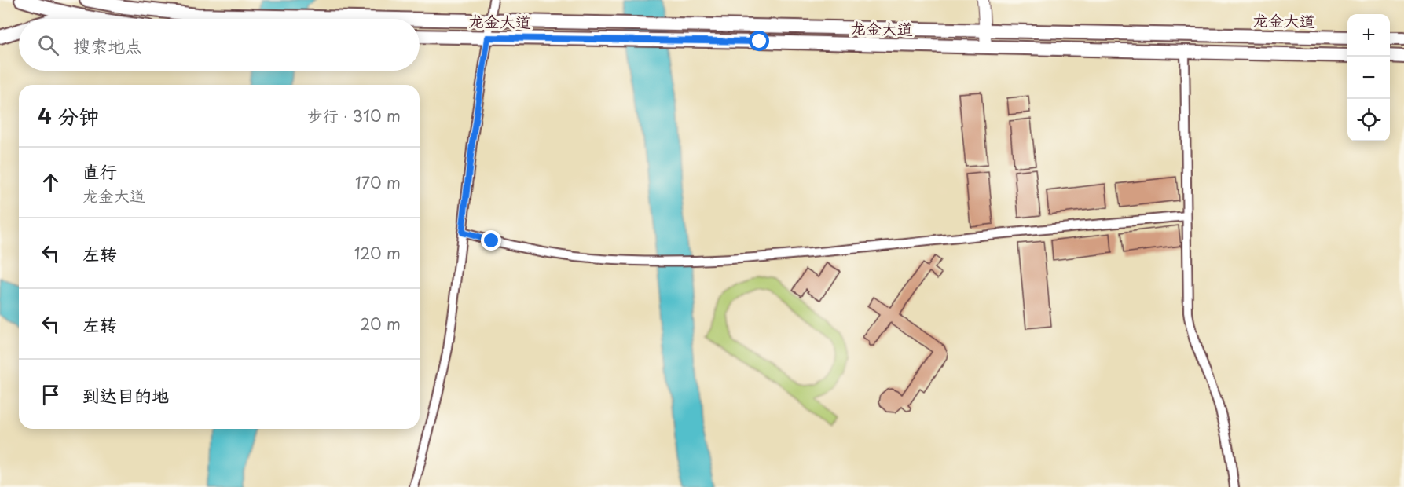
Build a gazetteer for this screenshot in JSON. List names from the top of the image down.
{
  "streets": {
    "main road": ["龙金大道"]
  },
  "page": {
    "map_buttons": ["+", "−"],
    "search": "搜索地点",
    "heading": ["4 分钟", "步行 · 310 m"],
    "list": [
      ["直行", "龙金大道", "170 m"],
      ["左转", "120 m"],
      ["左转", "20 m"],
      "到达目的地"
    ]
  }
}
